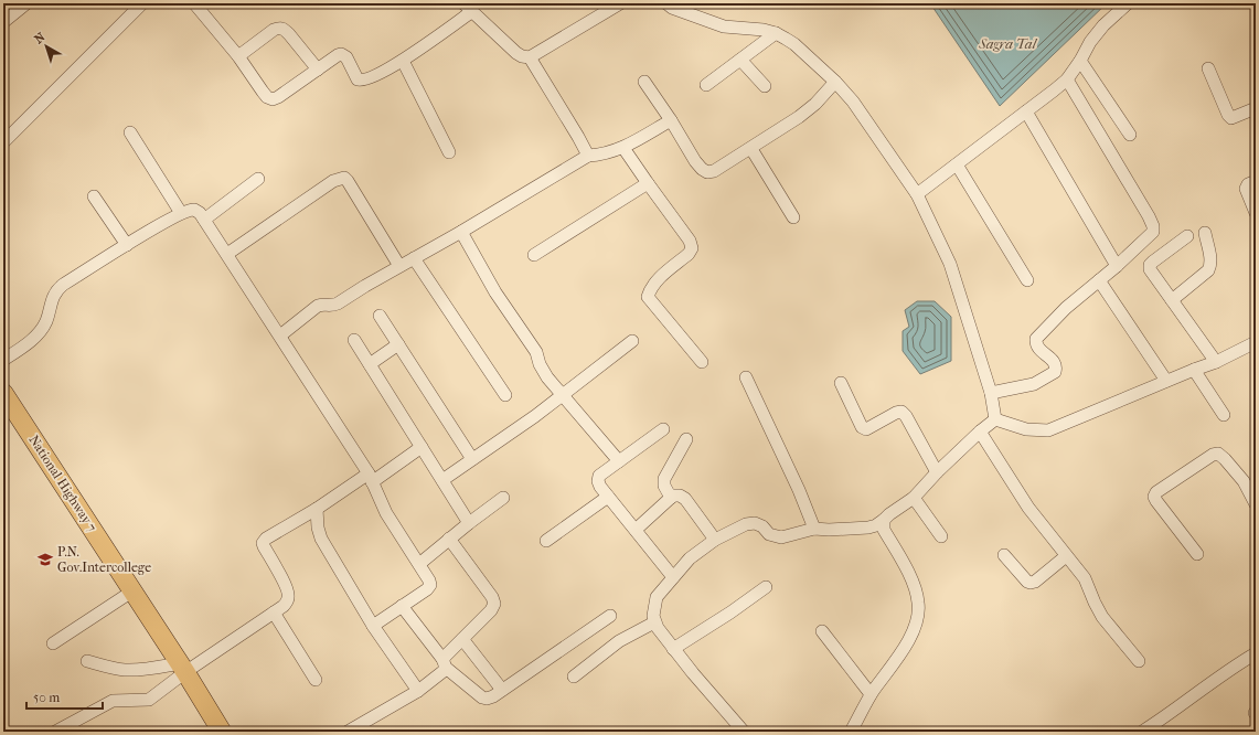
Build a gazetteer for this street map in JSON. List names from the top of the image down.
{
  "streets": {
    "main road": ["National Highway 7"]
  },
  "water": ["Sagra Tal"],
  "places": {
    "school or university": ["P.N. Gov.Intercollege"]
  },
  "scale_bar": "50 m",
  "north": "top left"
}
